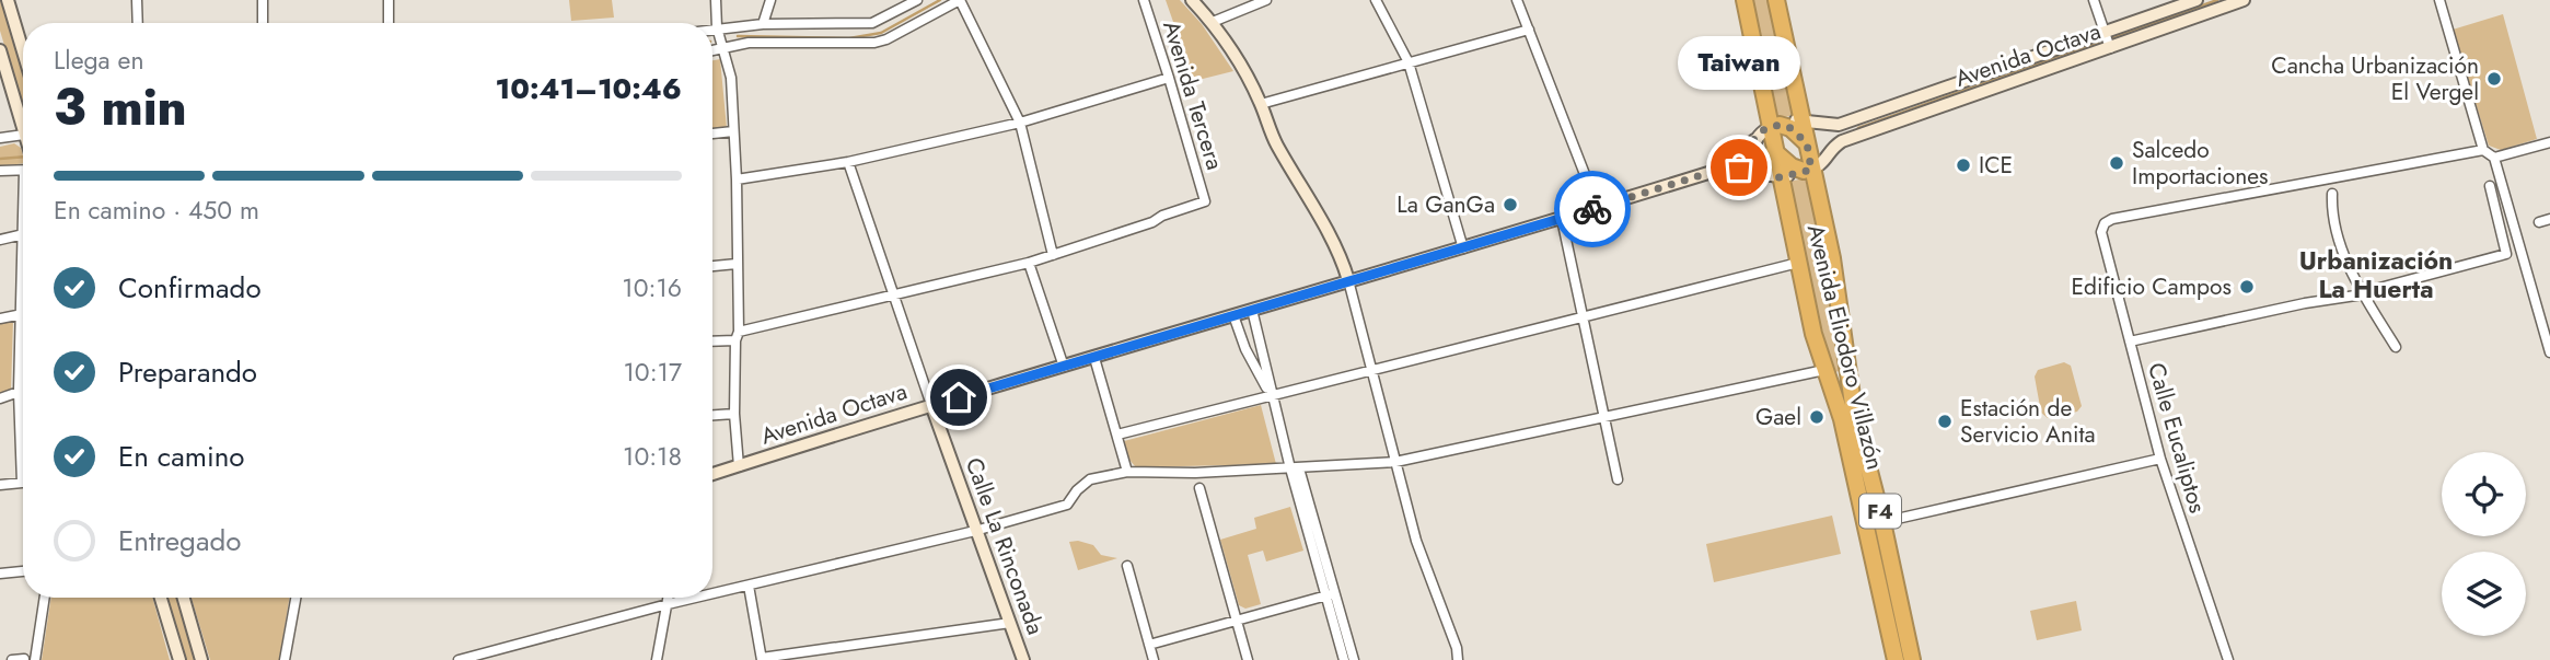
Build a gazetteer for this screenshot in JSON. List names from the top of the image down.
{
  "streets": {
    "highway": ["Avenida Eliodoro Villazón", "F4"],
    "main road": ["Avenida Octava", "Calle La Rinconada"],
    "street": ["Avenida Tercera", "Calle Eucaliptos"]
  },
  "crossings": [
    ["Avenida Octava", "Avenida Eliodoro Villazón"],
    ["Avenida Octava", "Calle La Rinconada"]
  ],
  "districts": ["Urbanización La Huerta"],
  "places": [
    "Cancha Urbanización El Vergel",
    "Salcedo Importaciones",
    "ICE",
    "Taiwan",
    "La GanGa",
    "Edificio Campos",
    "Gael",
    "Estación de Servicio Anita"
  ],
  "page": {
    "heading": ["3 min", "Llega en", "10:41–10:46"],
    "bubble": "Taiwan",
    "bar": "En camino · 450 m",
    "list": [
      ["Confirmado", "10:16"],
      ["Preparando", "10:17"],
      ["En camino", "10:18"],
      "Entregado"
    ]
  }
}
